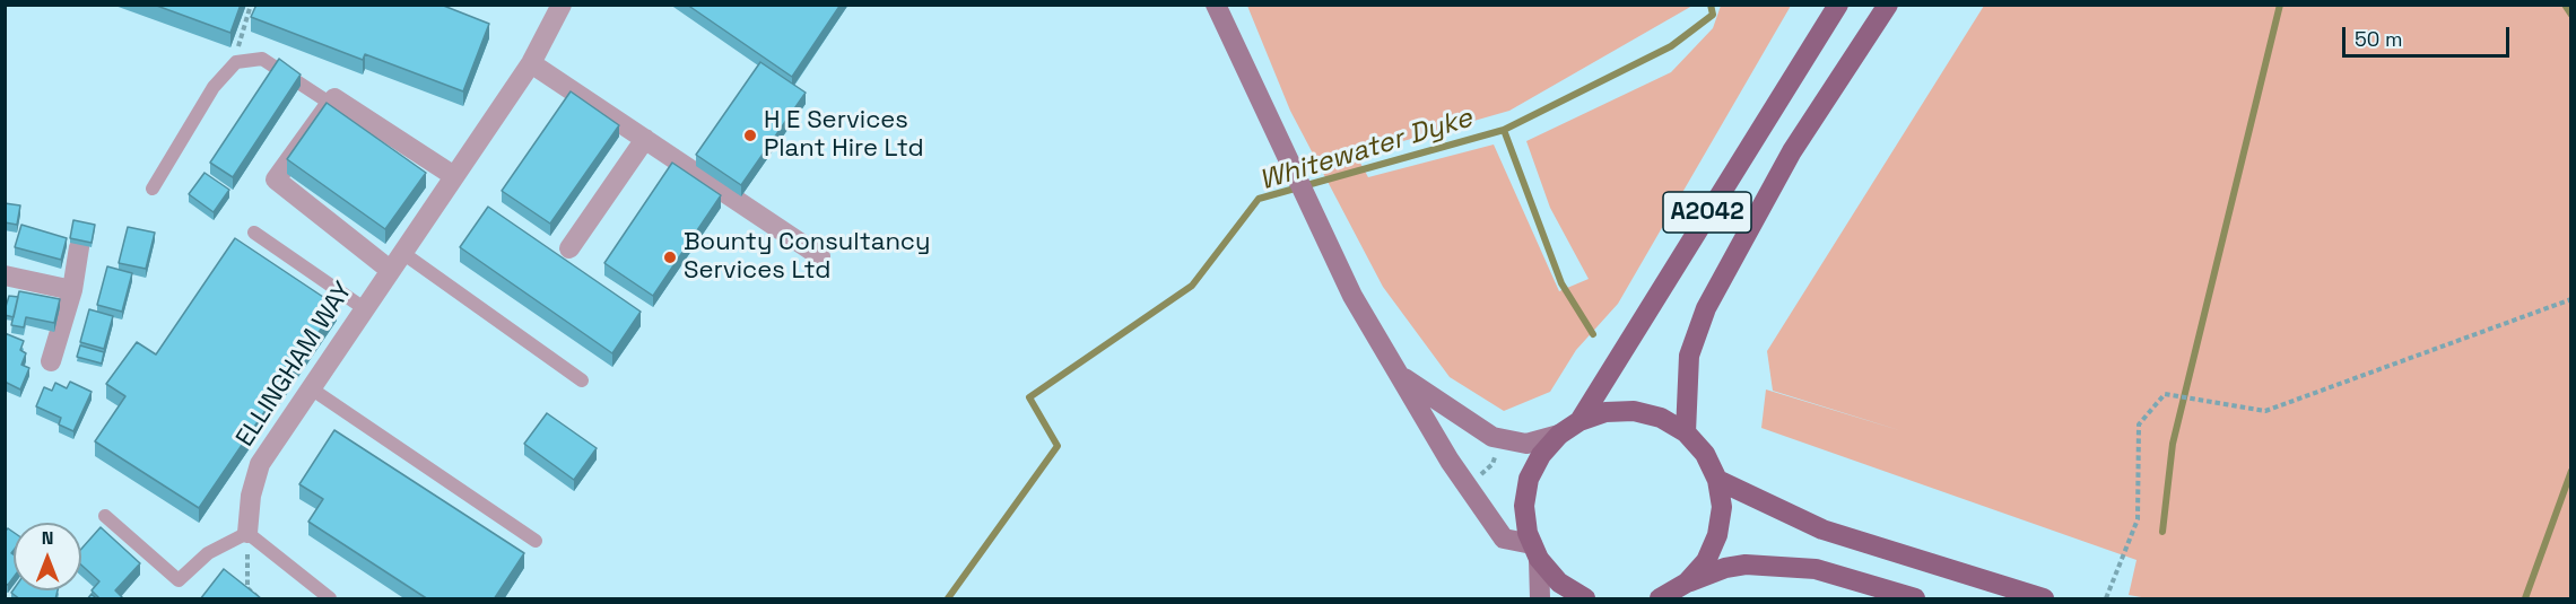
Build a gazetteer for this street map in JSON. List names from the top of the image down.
{
  "streets": {
    "main road": ["A2042"],
    "street": ["ELLINGHAM WAY"]
  },
  "water": ["Whitewater Dyke"],
  "places": ["H E Services Plant Hire Ltd", "Bounty Consultancy Services Ltd"],
  "scale_bar": "50 m",
  "north": "top"
}
